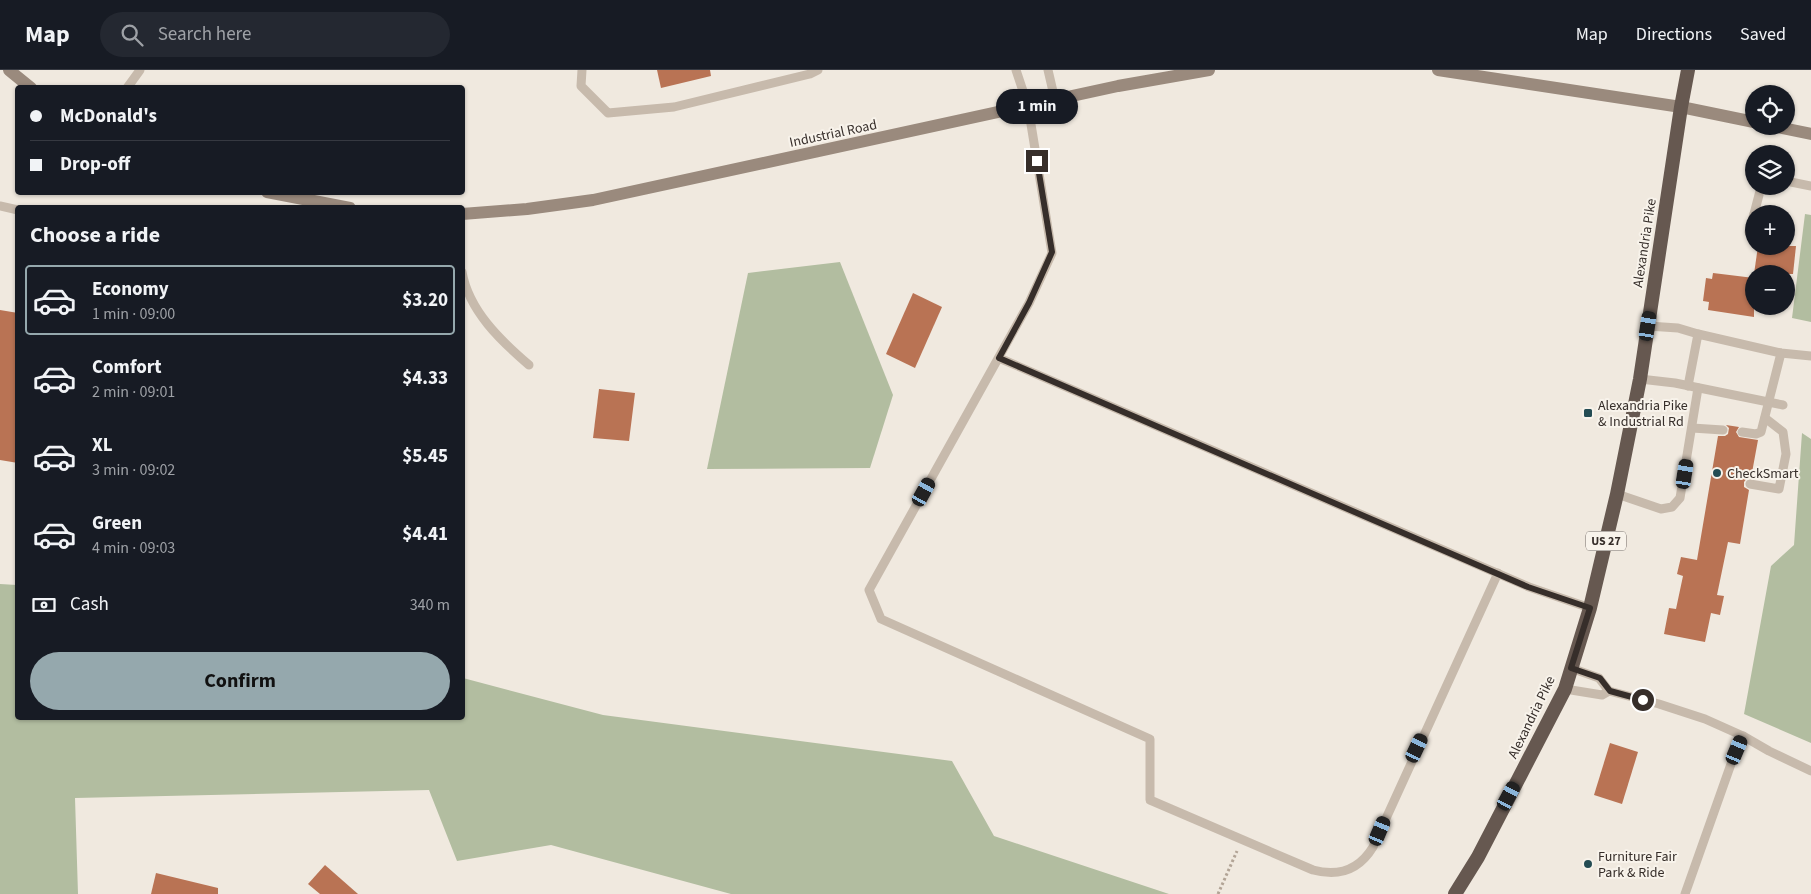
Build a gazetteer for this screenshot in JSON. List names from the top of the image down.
{
  "streets": {
    "highway": ["Alexandria Pike", "US 27"],
    "main road": ["Industrial Road"]
  },
  "places": {
    "transit": ["Alexandria Pike & Industrial Rd"],
    "other": ["CheckSmart", "Furniture Fair Park & Ride"]
  },
  "page": {
    "header": "Map",
    "search": "Search here",
    "nav": ["Map", "Directions", "Saved"],
    "map_buttons": ["+", "−"],
    "banner": ["McDonald's", "Drop-off"],
    "bubble": "1 min",
    "heading": "Choose a ride",
    "list": [
      {
        "name": "Economy",
        "note": "1 min · 09:00",
        "value": "$3.20"
      },
      {
        "name": "Comfort",
        "note": "2 min · 09:01",
        "value": "$4.33"
      },
      {
        "name": "XL",
        "note": "3 min · 09:02",
        "value": "$5.45"
      },
      {
        "name": "Green",
        "note": "4 min · 09:03",
        "value": "$4.41"
      }
    ],
    "pay": ["Cash", "340 m"],
    "buttons": "Confirm"
  }
}
